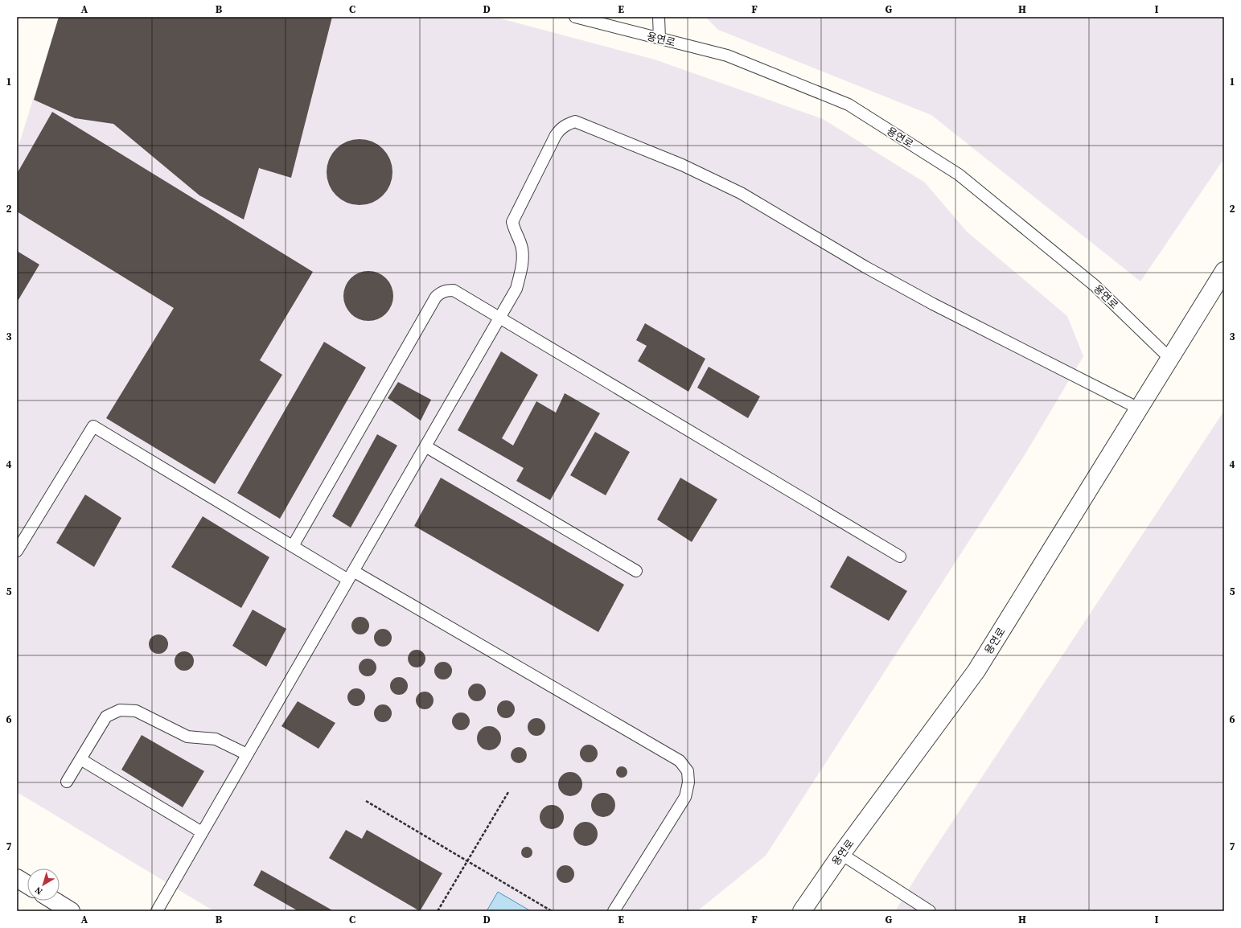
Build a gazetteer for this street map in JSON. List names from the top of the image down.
{
  "streets": {
    "street": ["용연로"]
  },
  "north": "bottom left",
  "grid": {
    "columns": [
      "A",
      "B",
      "C",
      "D",
      "E",
      "F",
      "G",
      "H",
      "I"
    ],
    "rows": [
      "1",
      "2",
      "3",
      "4",
      "5",
      "6",
      "7"
    ]
  }
}
